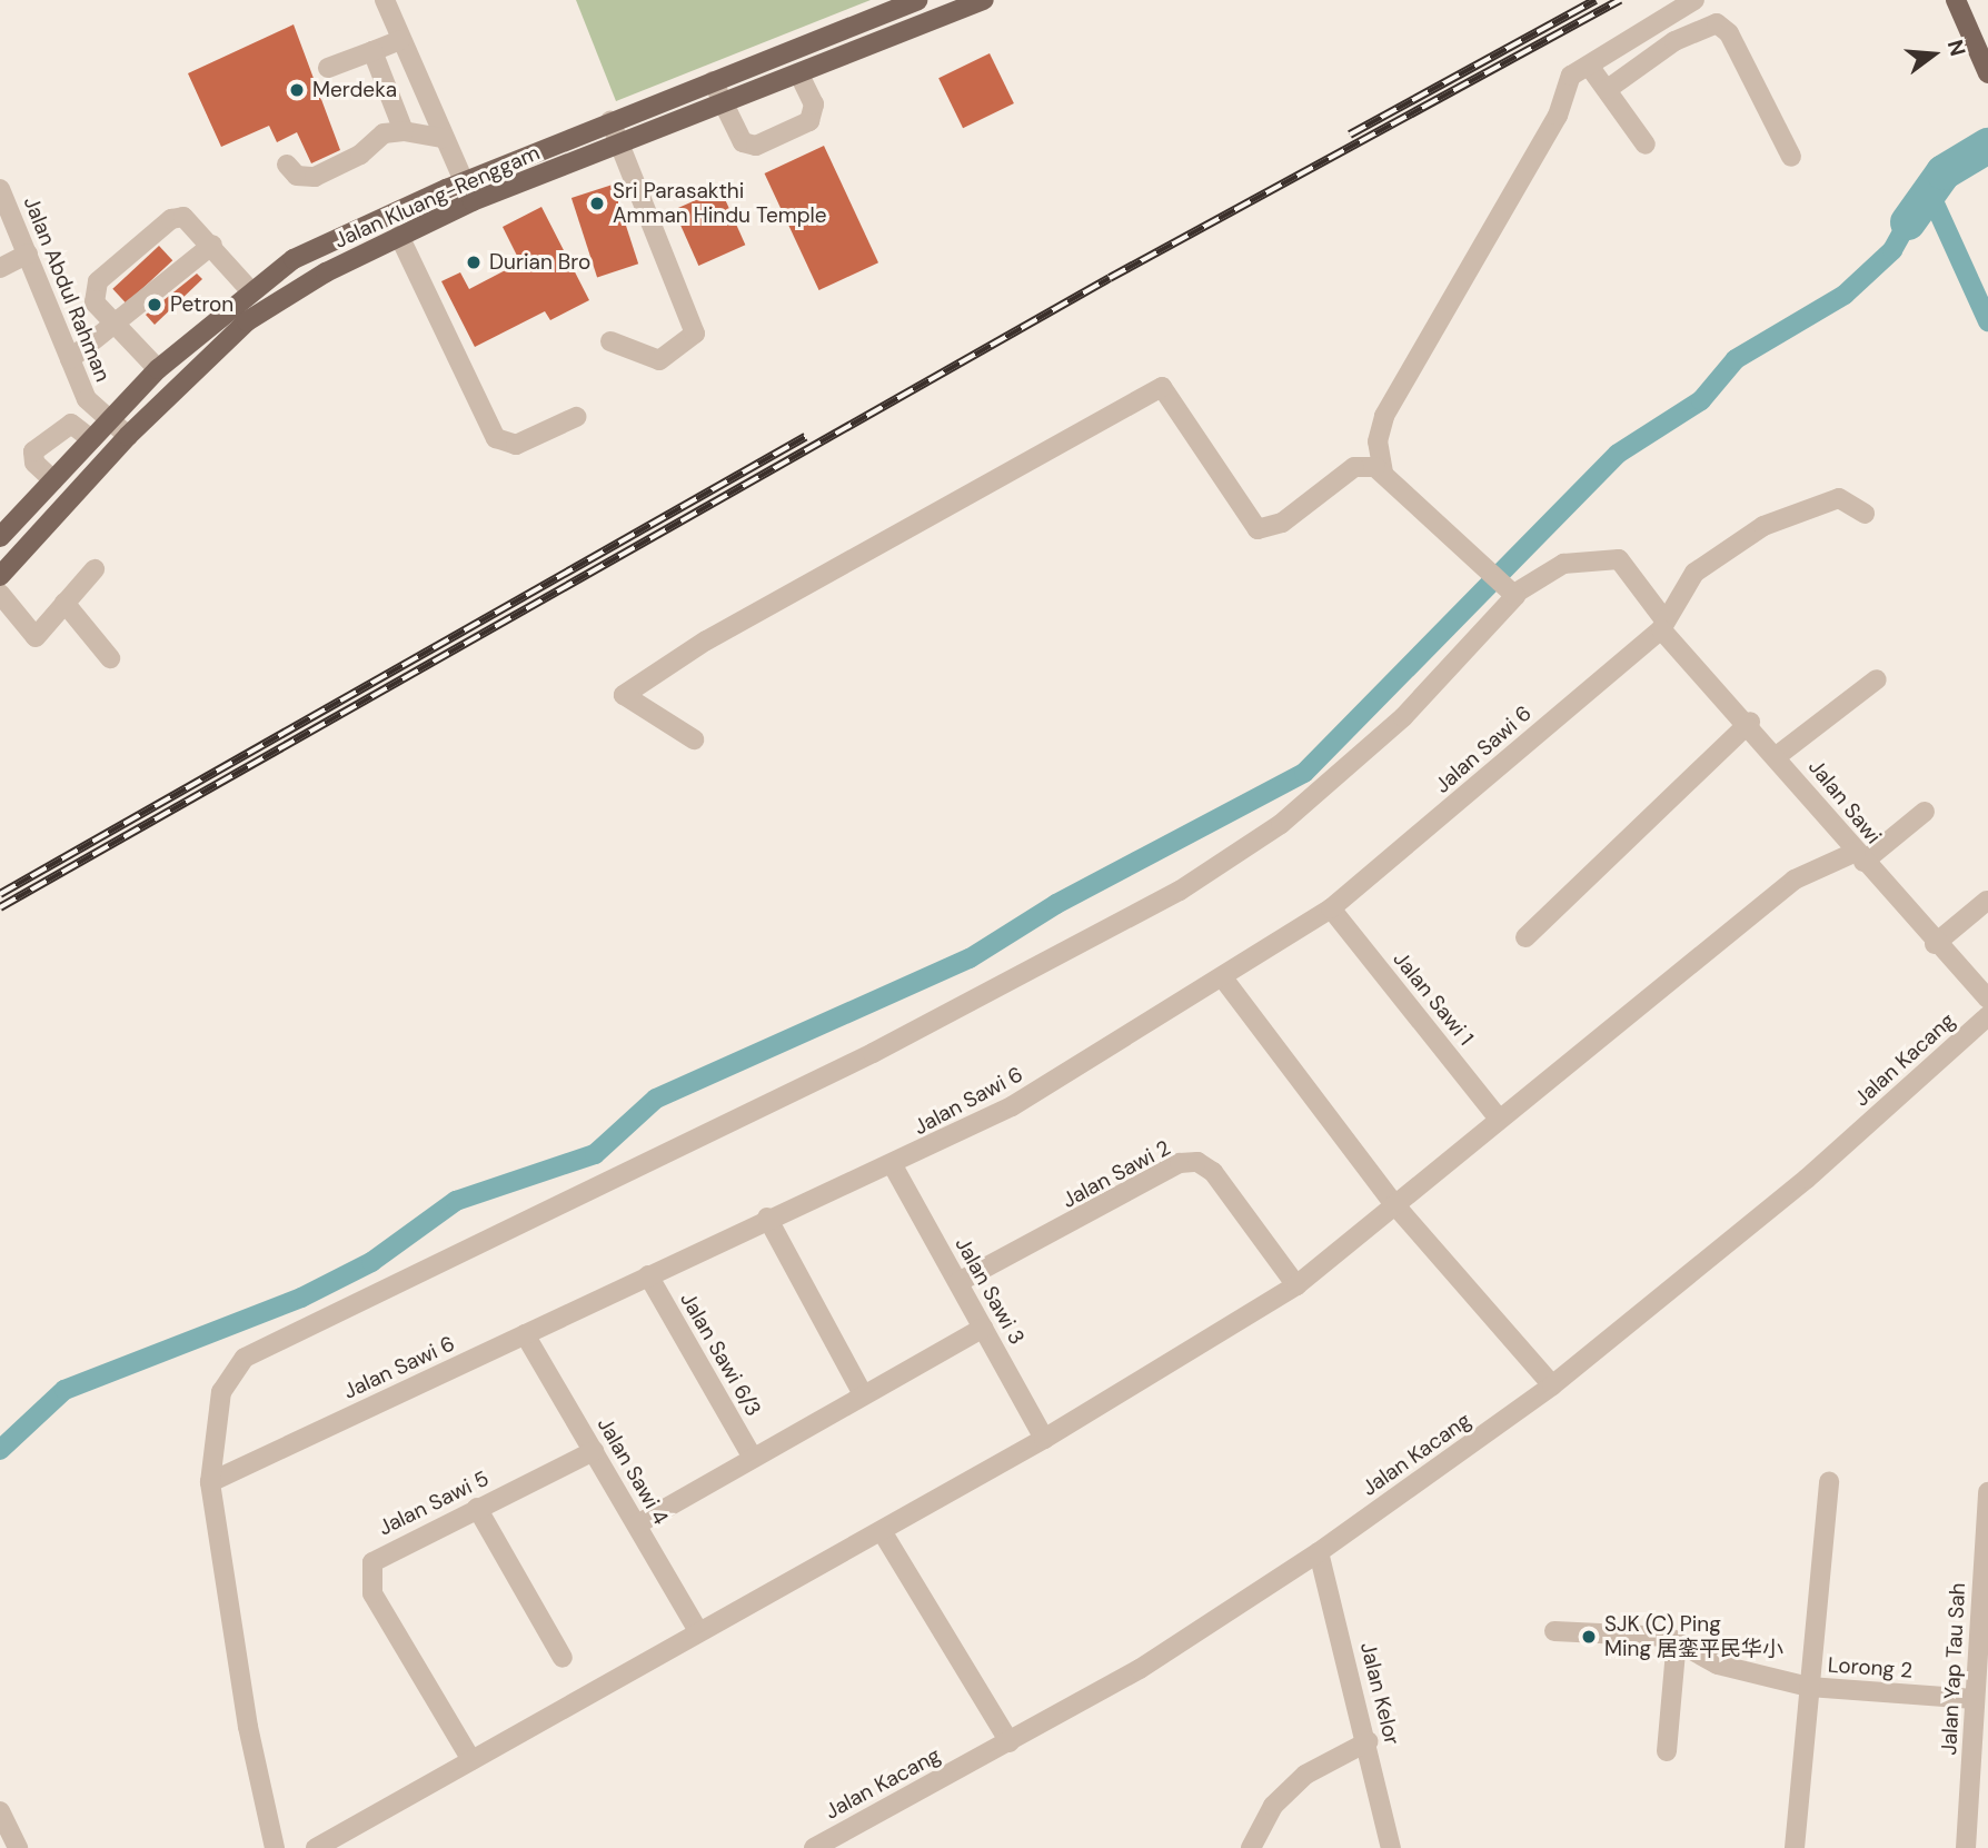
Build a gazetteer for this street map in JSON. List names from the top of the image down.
{
  "streets": {
    "main road": ["Jalan Kluang-Renggam"],
    "street": [
      "Jalan Abdul Rahman",
      "Jalan Sawi 6",
      "Jalan Sawi",
      "Jalan Sawi 1",
      "Jalan Kacang",
      "Jalan Sawi 2",
      "Jalan Sawi 3",
      "Jalan Sawi 6/3",
      "Jalan Sawi 4",
      "Jalan Sawi 5",
      "Lorong 2",
      "Jalan Yap Tau Sah",
      "Jalan Kelor"
    ]
  },
  "crossings": [
    ["Jalan Kluang-Renggam", "Jalan Abdul Rahman"],
    ["Jalan Sawi 6", "Jalan Sawi"],
    ["Jalan Sawi 6", "Jalan Sawi 1"],
    ["Jalan Sawi 6", "Jalan Sawi 3"],
    ["Jalan Sawi 6", "Jalan Sawi 6/3"],
    ["Jalan Sawi 6", "Jalan Sawi 4"],
    ["Jalan Kacang", "Jalan Kelor"],
    ["Jalan Sawi 2", "Jalan Sawi 3"],
    ["Jalan Sawi 4", "Jalan Sawi 5"],
    ["Lorong 2", "Jalan Yap Tau Sah"]
  ],
  "places": [
    "Merdeka",
    "Sri Parasakthi Amman Hindu Temple",
    "Durian Bro",
    "Petron",
    "SJK (C) Ping Ming 居銮平民华小"
  ],
  "north": "right"
}
